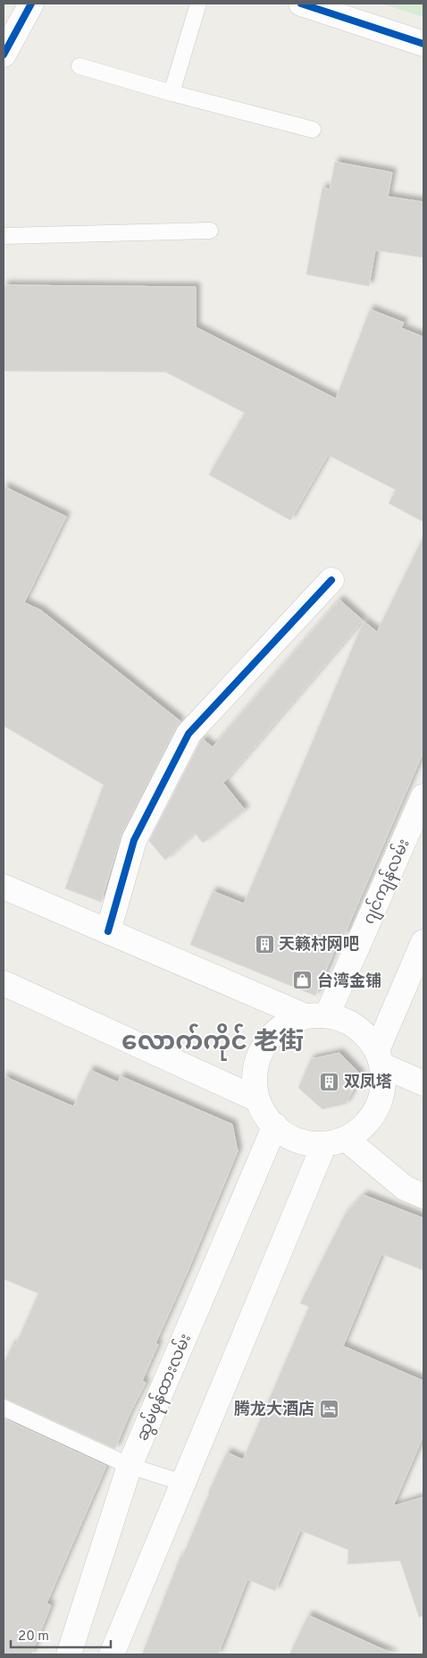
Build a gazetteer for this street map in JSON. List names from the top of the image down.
{
  "streets": {
    "main road": ["ဂျင်ကျန်လမ်း", "ဆွမ်ဖုန်ထားလမ်း"]
  },
  "crossings": [
    ["ဂျင်ကျန်လမ်း", "ဆွမ်ဖုန်ထားလမ်း"]
  ],
  "districts": ["လောက်ကိုင် 老街"],
  "places": {
    "building": ["天籁村网吧", "双凤塔"],
    "shop": ["台湾金铺"],
    "hotel": ["腾龙大酒店"]
  },
  "scale_bar": "20 m"
}
